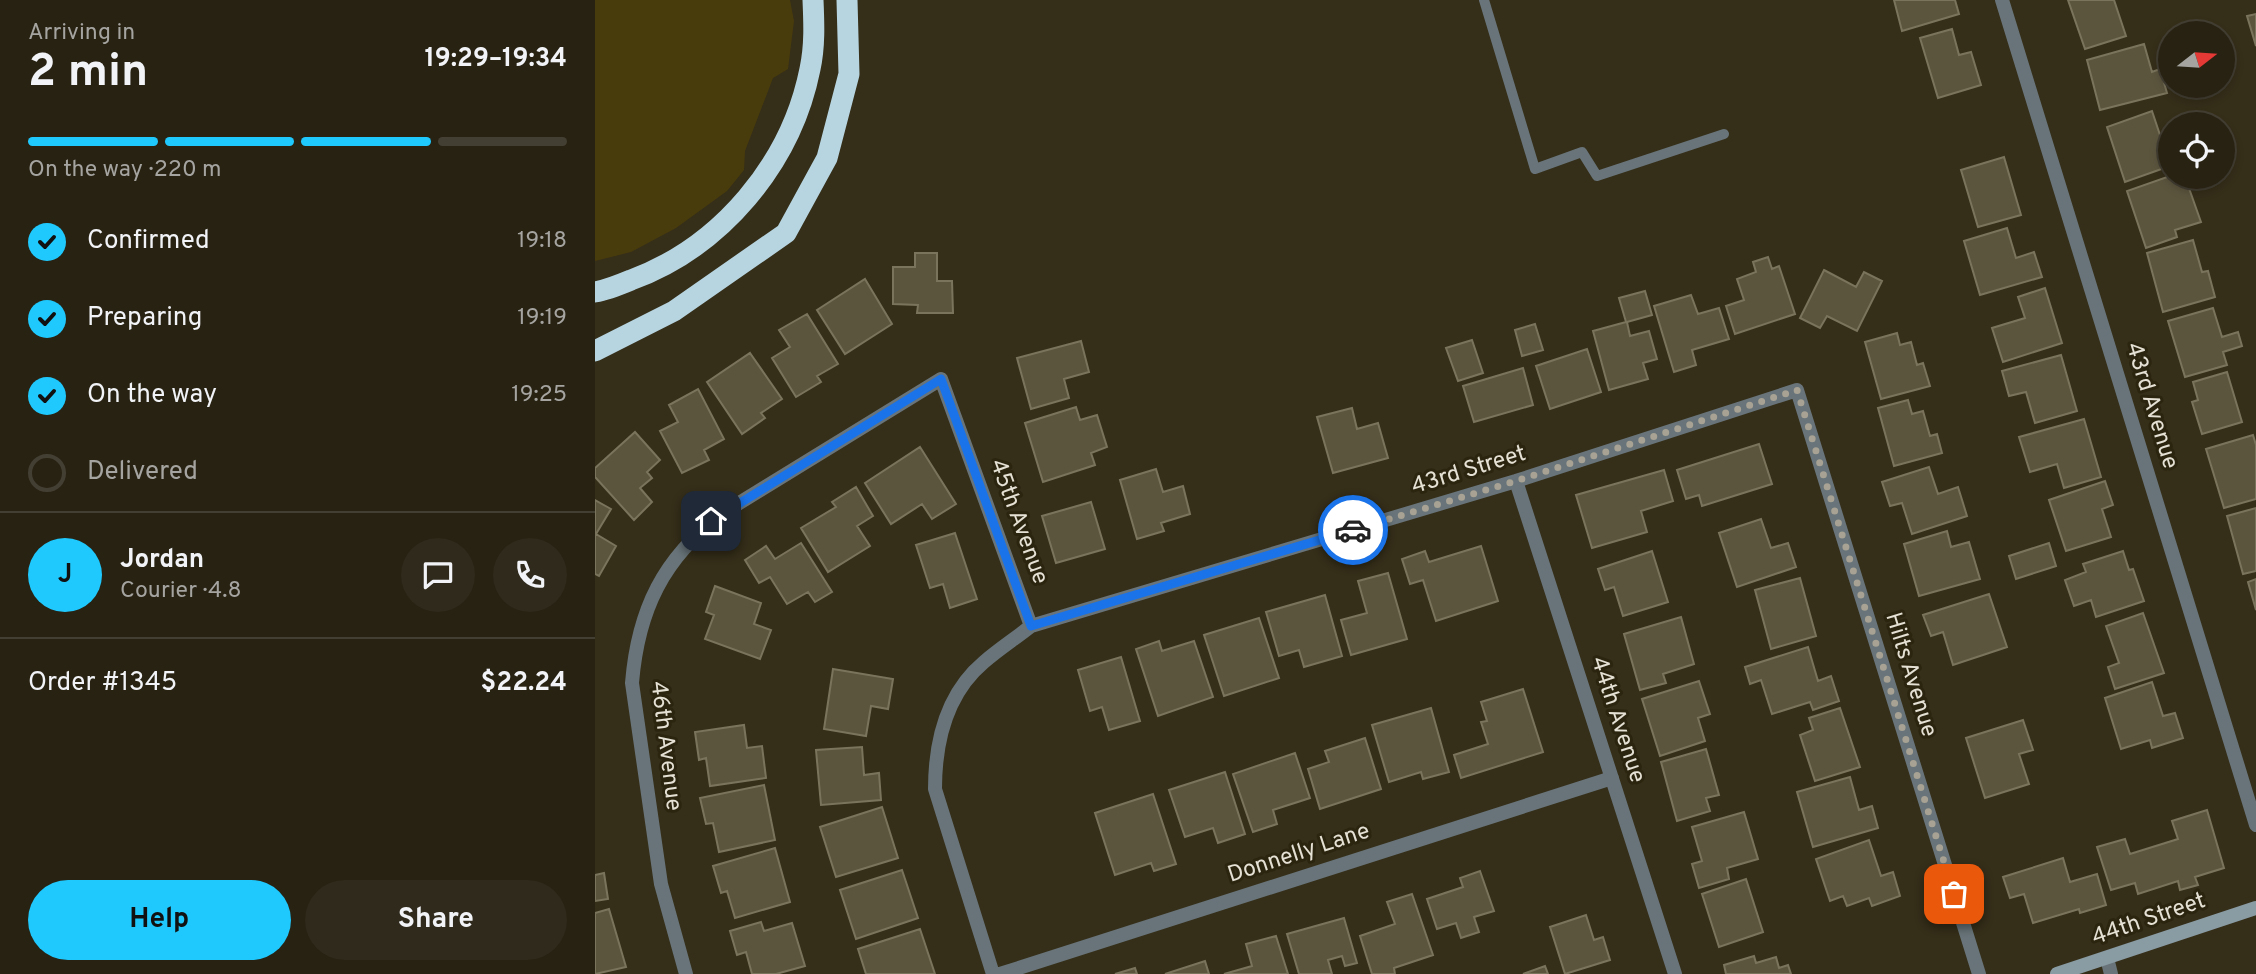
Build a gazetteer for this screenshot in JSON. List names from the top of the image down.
{
  "streets": {
    "street": [
      "43rd Avenue",
      "43rd Street",
      "45th Avenue",
      "Hilts Avenue",
      "44th Avenue",
      "46th Avenue",
      "Donnelly Lane",
      "44th Street"
    ]
  },
  "crossings": [
    ["43rd Street", "45th Avenue"],
    ["43rd Street", "Hilts Avenue"],
    ["43rd Street", "44th Avenue"],
    ["45th Avenue", "46th Avenue"],
    ["44th Avenue", "Donnelly Lane"]
  ],
  "north": "right",
  "page": {
    "heading": ["2 min", "Arriving in", "19:29–19:34"],
    "panel": [
      "Jordan",
      "Courier · 4.8",
      "Order #1345",
      "$22.24"
    ],
    "bar": "On the way · 220 m",
    "list": [
      ["Confirmed", "19:18"],
      ["Preparing", "19:19"],
      ["On the way", "19:25"],
      "Delivered"
    ],
    "round": "J",
    "buttons": ["Help", "Share"]
  }
}
